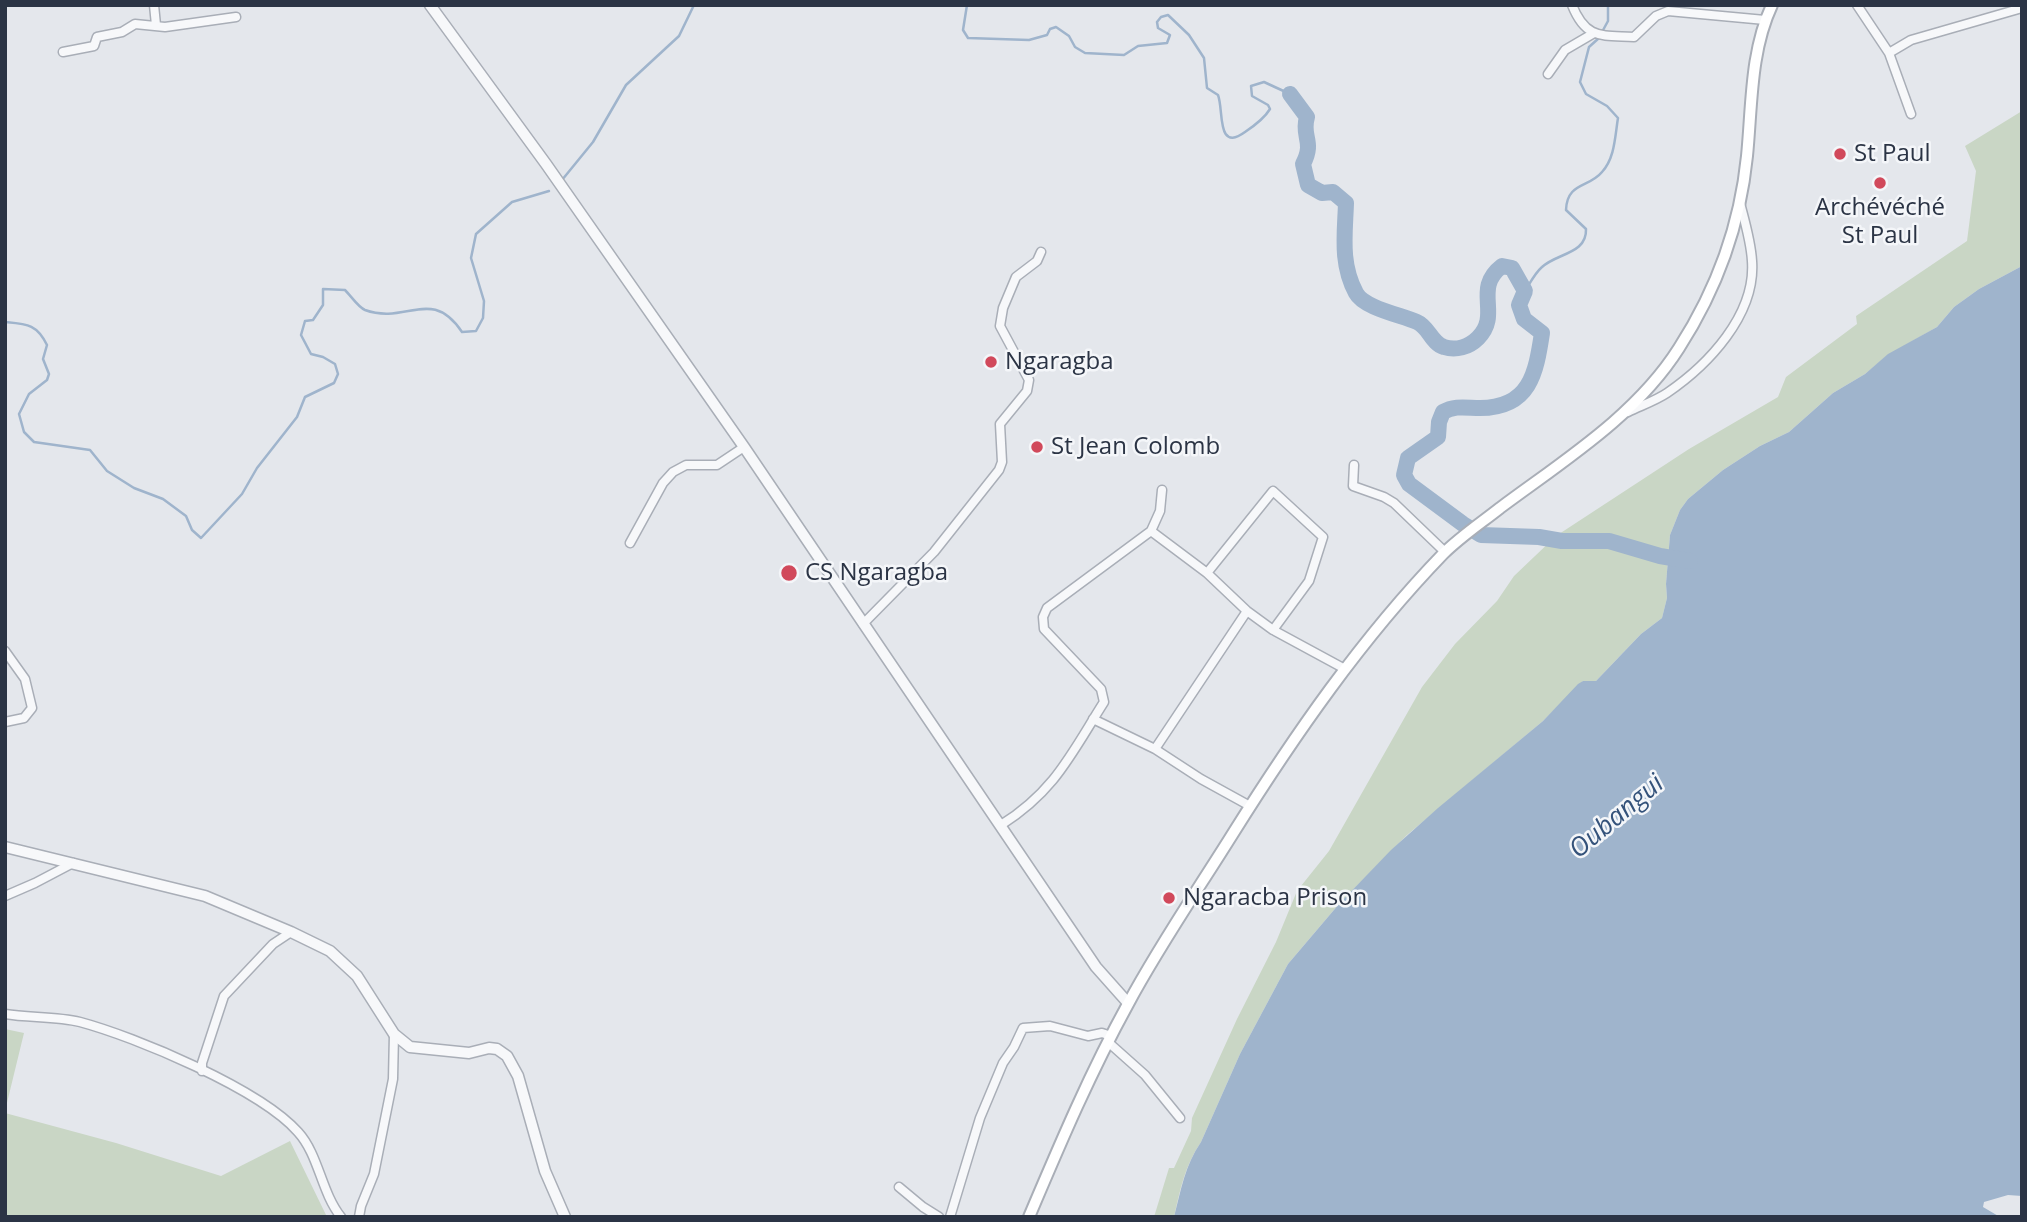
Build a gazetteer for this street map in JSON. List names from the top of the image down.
{
  "water": ["Oubangui"],
  "places": [
    "St Paul",
    "Archévéché St Paul",
    "Ngaragba",
    "St Jean Colomb",
    "CS Ngaragba",
    "Ngaracba Prison"
  ]
}
